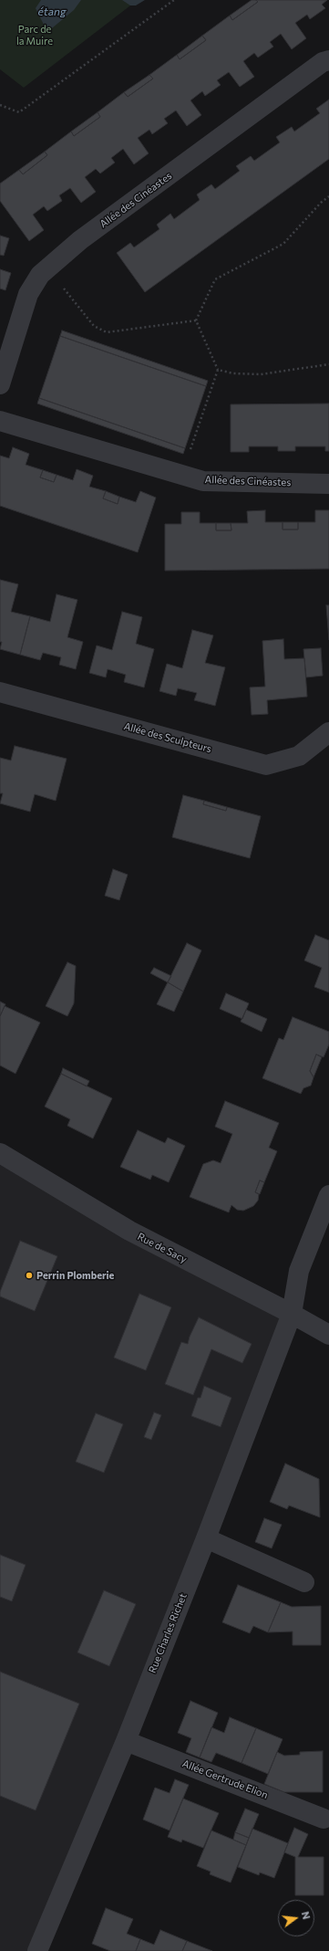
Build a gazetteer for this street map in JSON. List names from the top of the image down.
{
  "streets": {
    "street": [
      "Allée des Cinéastes",
      "Allée des Sculpteurs",
      "Rue de Sacy",
      "Rue Charles Richet",
      "Allée Gertrude Elion"
    ]
  },
  "crossings": [
    ["Rue de Sacy", "Rue Charles Richet"],
    ["Rue Charles Richet", "Allée Gertrude Elion"]
  ],
  "water": ["étang"],
  "parks": ["Parc de la Muire"],
  "places": ["Perrin Plomberie"],
  "north": "right"
}
